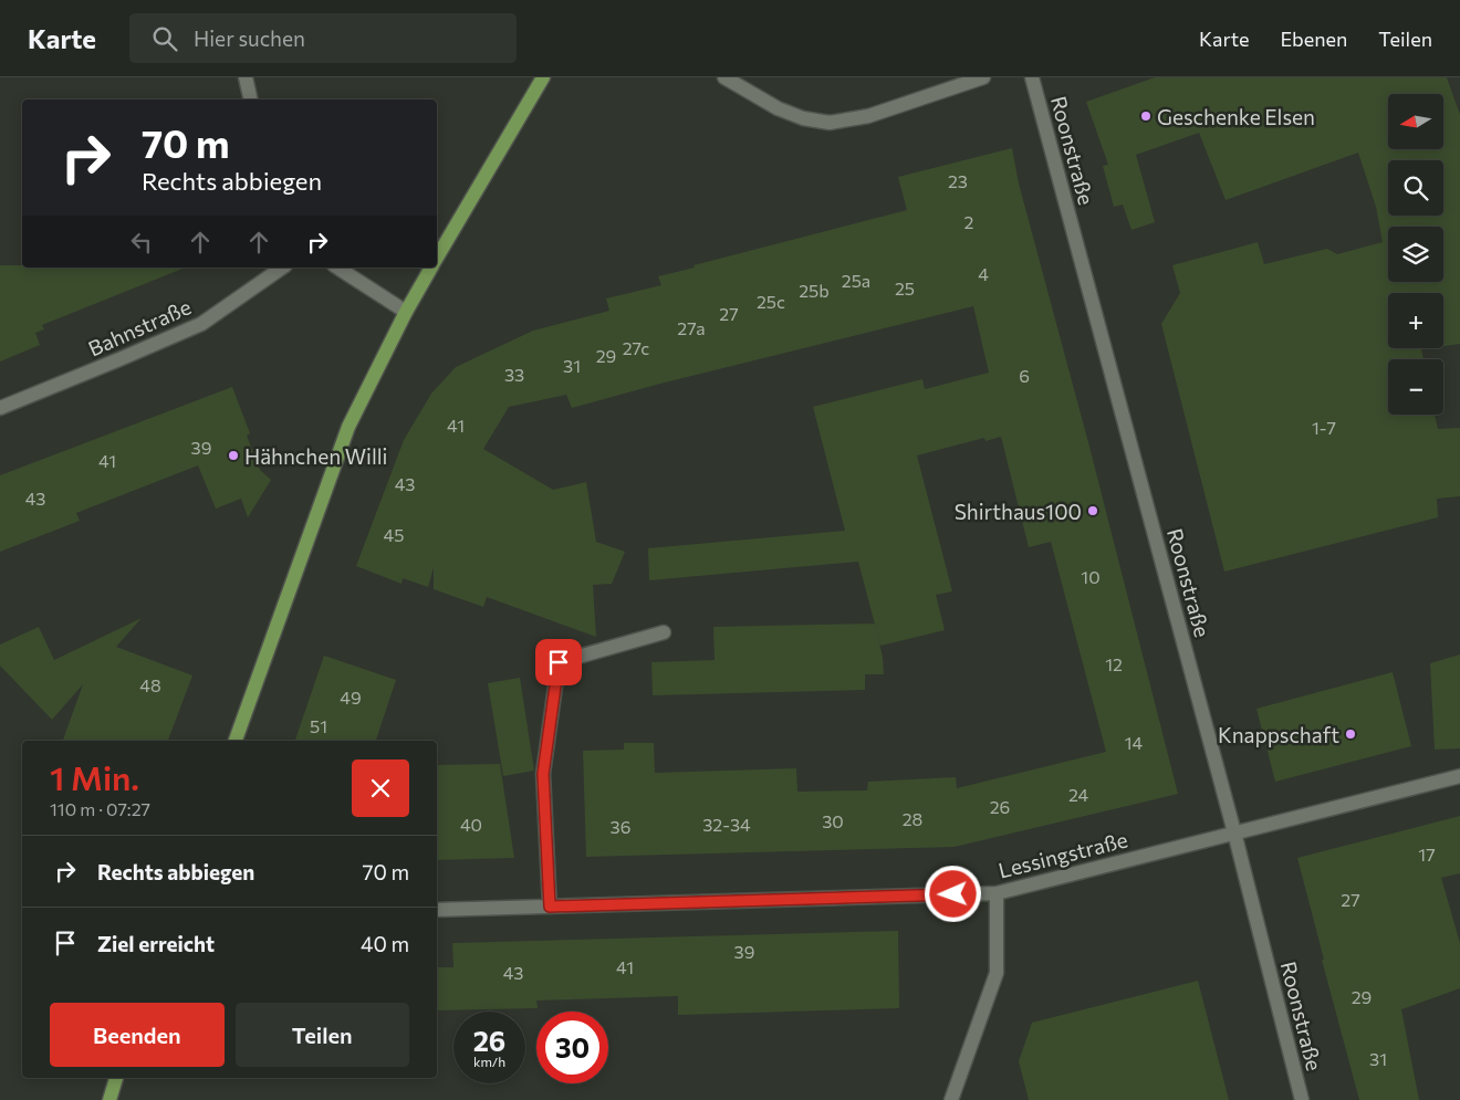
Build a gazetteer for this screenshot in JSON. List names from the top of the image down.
{
  "streets": {
    "street": ["Roonstraße", "Bahnstraße", "Lessingstraße"]
  },
  "crossings": [
    ["Roonstraße", "Lessingstraße"]
  ],
  "places": [
    "Geschenke Elsen",
    "Hähnchen Willi",
    "Shirthaus100",
    "Knappschaft"
  ],
  "house_numbers": [
    "23",
    "2",
    "4",
    "25a",
    "25",
    "25b",
    "25c",
    "27",
    "27a",
    "27c",
    "29",
    "31",
    "33",
    "6",
    "41",
    "1-7",
    "39",
    "41",
    "43",
    "43",
    "45",
    "10",
    "12",
    "48",
    "49",
    "51",
    "14",
    "24",
    "26",
    "28",
    "30",
    "40",
    "32-34",
    "36",
    "17",
    "27",
    "39",
    "41",
    "43",
    "29",
    "31"
  ],
  "north": "left",
  "page": {
    "header": "Karte",
    "search": "Hier suchen",
    "nav": ["Karte", "Ebenen", "Teilen"],
    "map_buttons": ["+", "−"],
    "turn": ["70 m", "Rechts abbiegen"],
    "heading": ["1 Min.", "110 m · 07:27"],
    "list": [
      {
        "name": "Rechts abbiegen",
        "value": "70 m"
      },
      {
        "name": "Ziel erreicht",
        "value": "40 m"
      }
    ],
    "buttons": ["Beenden", "Teilen"],
    "speed": "26 km/h",
    "limit": "30"
  }
}
